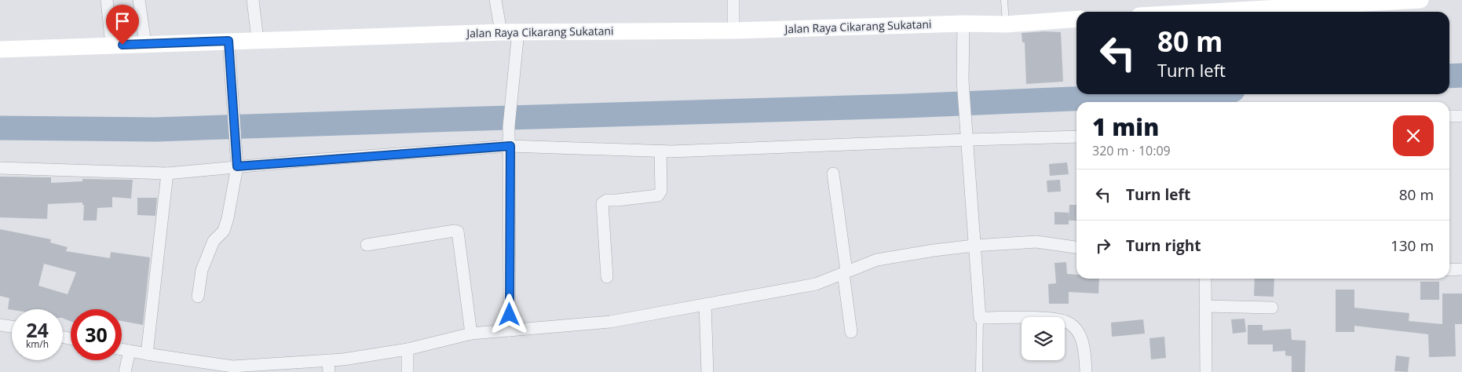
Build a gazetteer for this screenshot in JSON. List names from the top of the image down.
{
  "streets": {
    "main road": ["Jalan Raya Cikarang Sukatani"]
  },
  "page": {
    "turn": ["80 m", "Turn left"],
    "heading": ["1 min", "320 m · 10:09"],
    "list": [
      {
        "name": "Turn left",
        "value": "80 m"
      },
      {
        "name": "Turn right",
        "value": "130 m"
      }
    ],
    "speed": "24 km/h",
    "limit": "30"
  }
}
